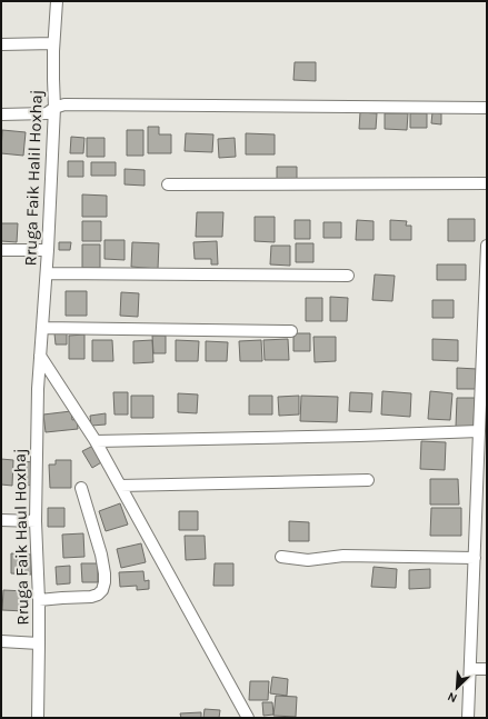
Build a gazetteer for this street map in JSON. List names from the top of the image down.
{
  "streets": {
    "street": ["Rruga Faik Halil Hoxhaj", "Rruga Faik Haul Hoxhaj"]
  },
  "crossings": [
    ["Rruga Faik Halil Hoxhaj", "Rruga Faik Haul Hoxhaj"]
  ],
  "north": "bottom left"
}
